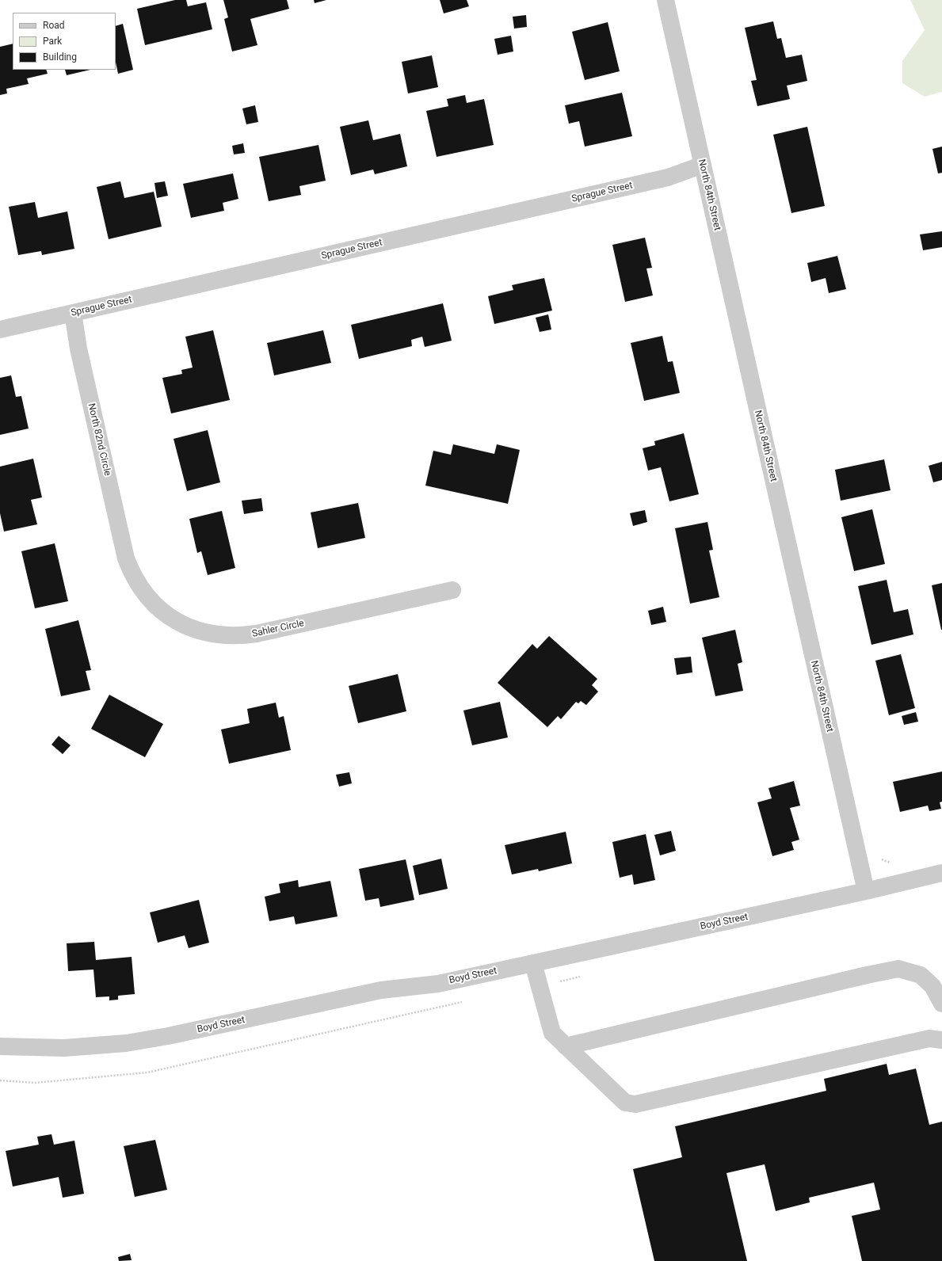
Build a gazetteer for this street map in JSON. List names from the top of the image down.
{
  "streets": {
    "street": [
      "Sprague Street",
      "North 84th Street",
      "North 82nd Circle",
      "Sahler Circle",
      "Boyd Street"
    ]
  },
  "crossings": [
    ["Sprague Street", "North 84th Street"],
    ["Sprague Street", "North 82nd Circle"],
    ["North 84th Street", "Boyd Street"],
    ["North 82nd Circle", "Sahler Circle"]
  ],
  "legend": ["Road", "Park", "Building"]
}
